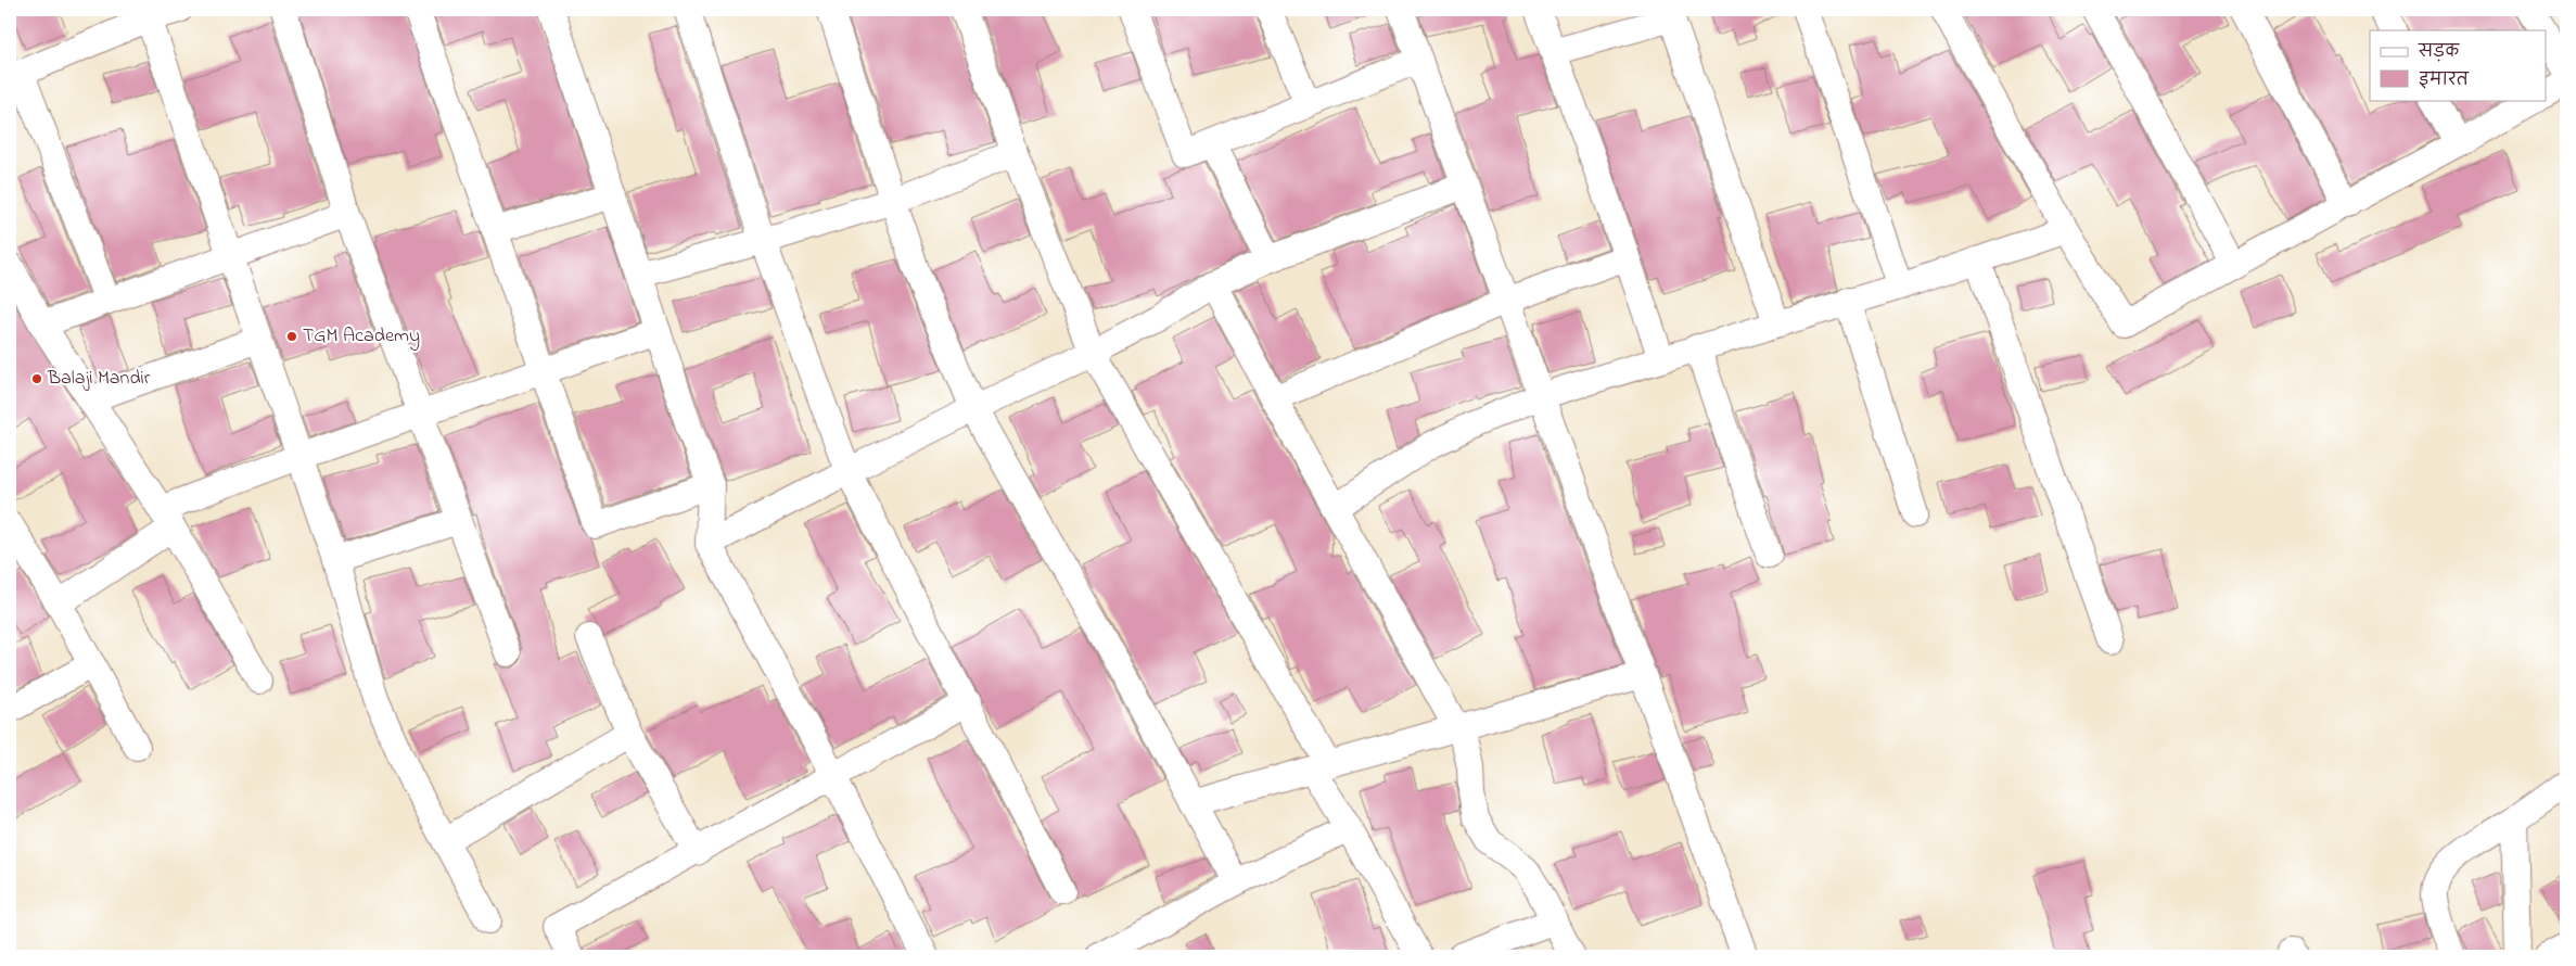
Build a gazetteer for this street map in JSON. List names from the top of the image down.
{
  "places": ["TGM Academy", "Balaji Mandir"],
  "legend": ["सड़क", "इमारत"]
}
